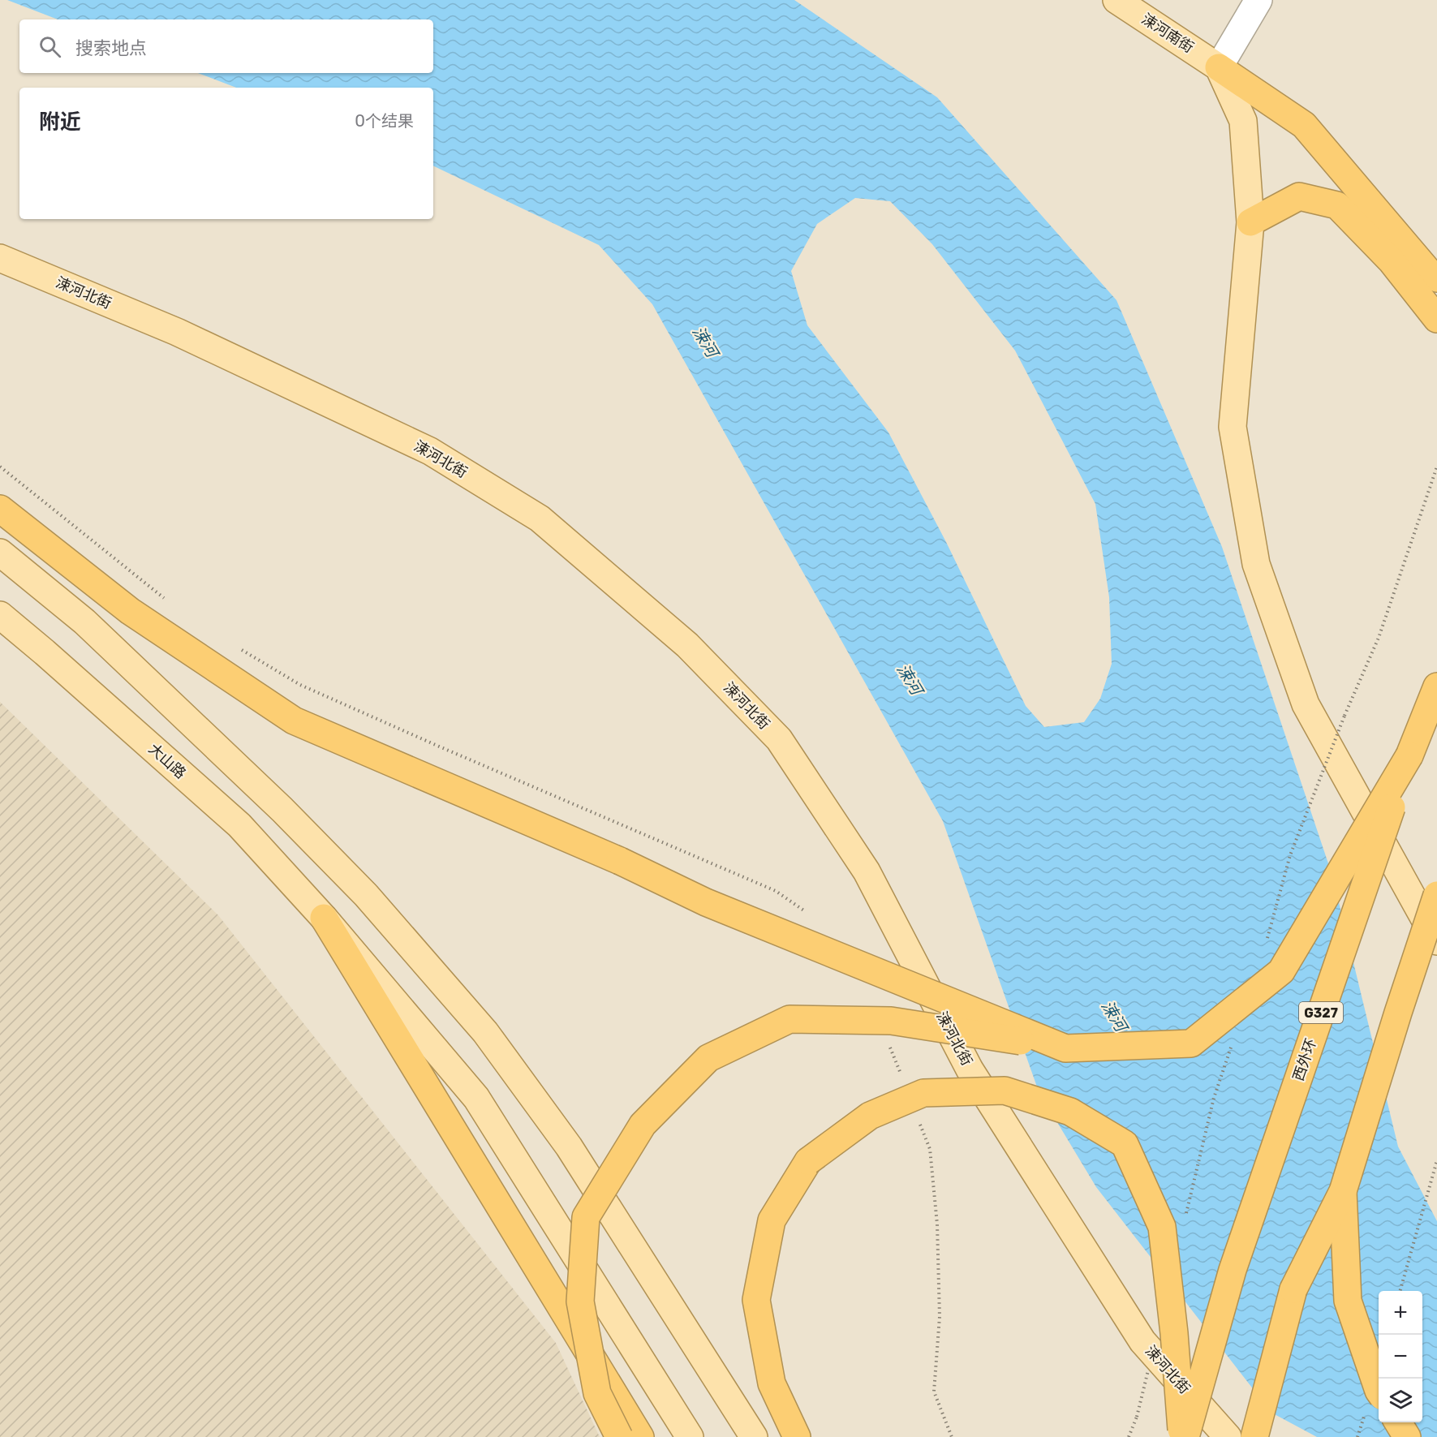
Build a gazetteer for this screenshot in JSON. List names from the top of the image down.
{
  "streets": {
    "highway": ["G327", "西外环"],
    "main road": ["涑河南街", "涑河北街", "大山路"]
  },
  "water": ["涑河"],
  "page": {
    "search": "搜索地点",
    "heading": ["附近", "0个结果"],
    "map_buttons": ["+", "−"]
  }
}
